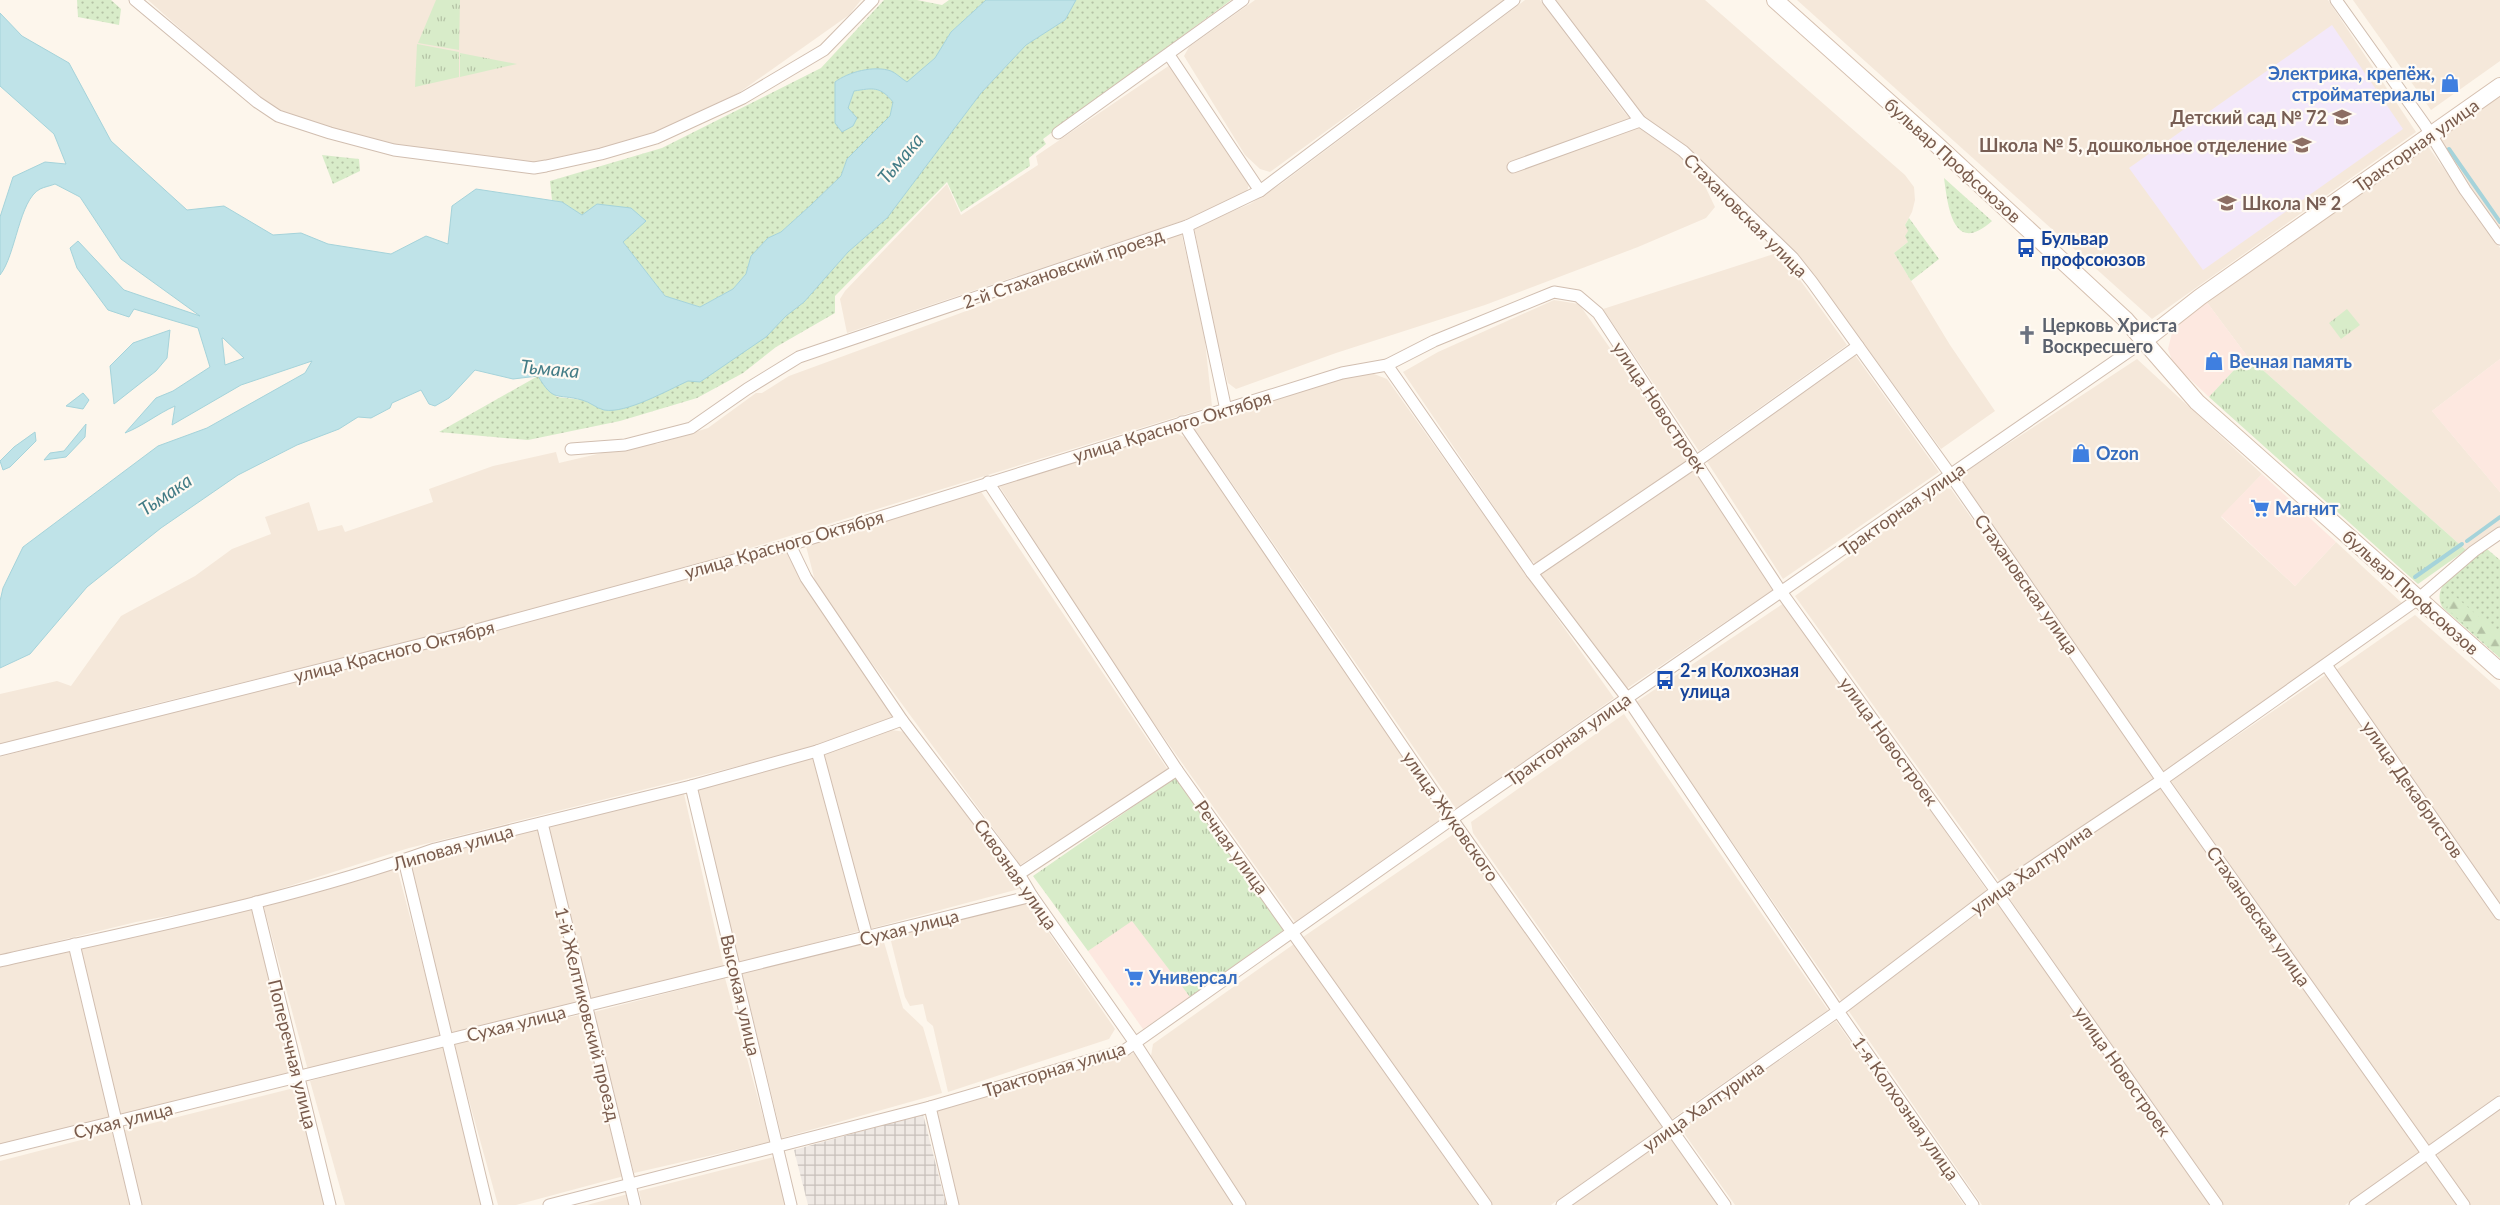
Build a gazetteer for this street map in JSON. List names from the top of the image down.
{
  "streets": {
    "main road": ["Тракторная улица", "бульвар Профсоюзов"],
    "street": [
      "Стахановская улица",
      "2-й Стахановский проезд",
      "улица Новостроек",
      "улица Красного Октября",
      "улица Декабристов",
      "улица Жуковского",
      "Липовая улица",
      "Речная улица",
      "улица Халтурина",
      "Сквозная улица",
      "Сухая улица",
      "Высокая улица",
      "1-й Желтиковский проезд",
      "Поперечная улица",
      "1-я Колхозная улица"
    ]
  },
  "crossings": [
    ["Тракторная улица", "бульвар Профсоюзов"],
    ["Тракторная улица", "Стахановская улица"],
    ["Тракторная улица", "улица Новостроек"],
    ["Тракторная улица", "улица Жуковского"],
    ["Тракторная улица", "Речная улица"],
    ["Тракторная улица", "Сквозная улица"],
    ["Тракторная улица", "Высокая улица"],
    ["Тракторная улица", "1-й Желтиковский проезд"],
    ["бульвар Профсоюзов", "улица Халтурина"],
    ["Стахановская улица", "улица Халтурина"],
    ["улица Новостроек", "улица Красного Октября"],
    ["улица Новостроек", "улица Халтурина"],
    ["улица Красного Октября", "улица Жуковского"],
    ["улица Красного Октября", "Речная улица"],
    ["улица Красного Октября", "Сквозная улица"],
    ["улица Декабристов", "улица Халтурина"],
    ["улица Жуковского", "улица Халтурина"],
    ["Липовая улица", "Сквозная улица"],
    ["Липовая улица", "Высокая улица"],
    ["Липовая улица", "1-й Желтиковский проезд"],
    ["Липовая улица", "Поперечная улица"],
    ["улица Халтурина", "1-я Колхозная улица"],
    ["Сквозная улица", "Сухая улица"],
    ["Сухая улица", "Высокая улица"],
    ["Сухая улица", "1-й Желтиковский проезд"],
    ["Сухая улица", "Поперечная улица"]
  ],
  "water": ["Тьмака"],
  "places": {
    "shop": ["Электрика, крепёж, стройматериалы", "Вечная память", "Ozon"],
    "school or university": ["Детский сад № 72", "Школа № 5, дошкольное отделение", "Школа № 2"],
    "bus stop": ["Бульвар профсоюзов", "2-я Колхозная улица"],
    "church": ["Церковь Христа Воскресшего"],
    "supermarket": ["Магнит", "Универсал"]
  }
}
